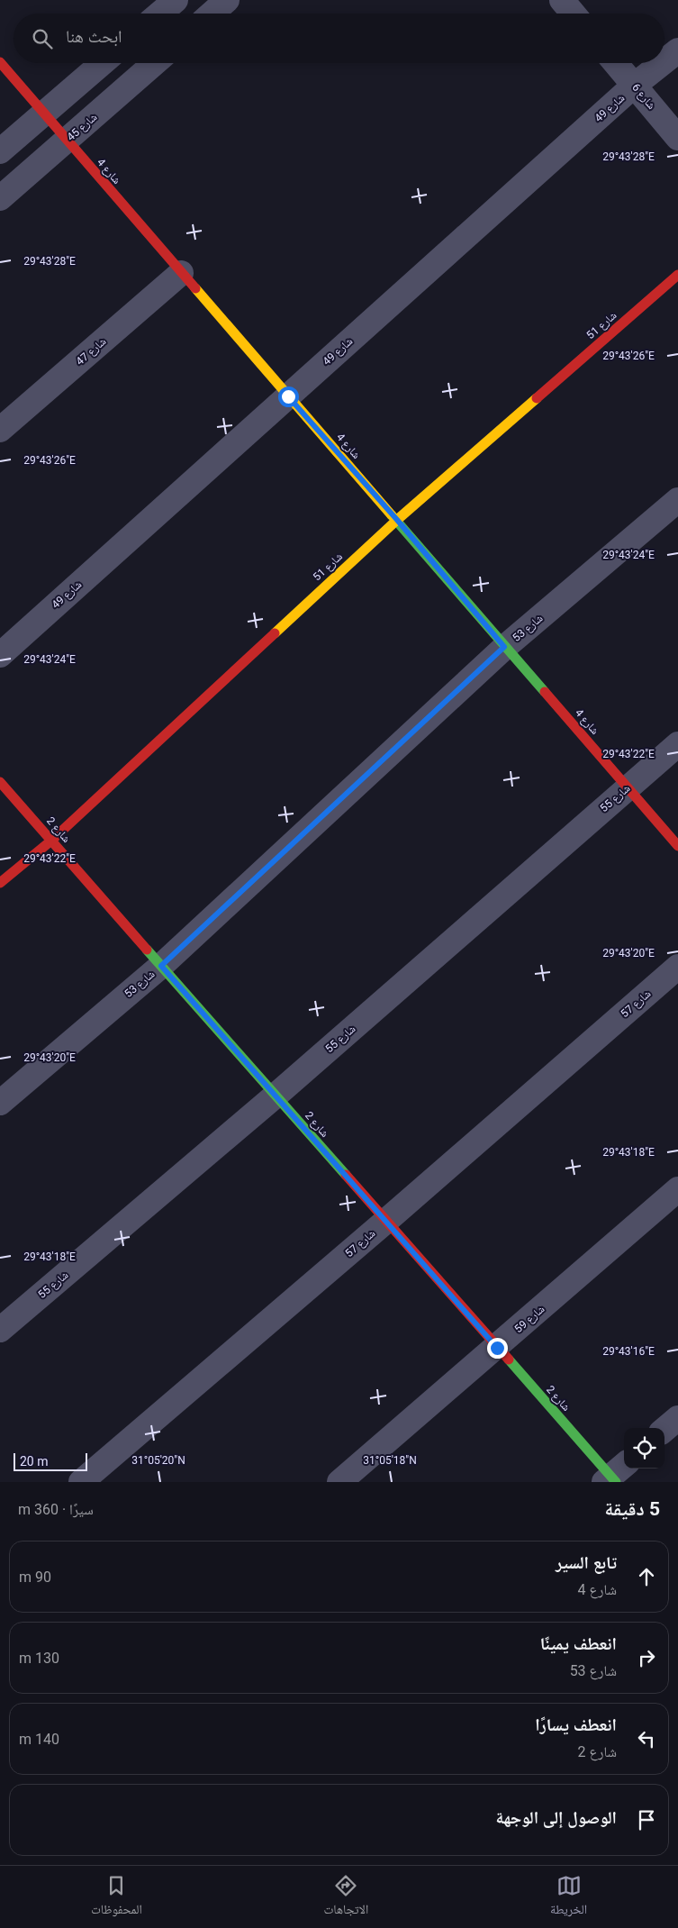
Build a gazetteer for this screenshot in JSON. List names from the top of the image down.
{
  "streets": {
    "street": [
      "شارع 6",
      "شارع 49",
      "شارع 45",
      "شارع 4",
      "شارع 51",
      "شارع 47",
      "شارع 53",
      "شارع 55",
      "شارع 2",
      "شارع 57",
      "شارع 59"
    ]
  },
  "crossings": [
    ["شارع 6", "شارع 49"],
    ["شارع 49", "شارع 4"],
    ["شارع 45", "شارع 4"],
    ["شارع 4", "شارع 51"],
    ["شارع 4", "شارع 47"],
    ["شارع 4", "شارع 53"],
    ["شارع 4", "شارع 55"],
    ["شارع 51", "شارع 2"],
    ["شارع 53", "شارع 2"],
    ["شارع 55", "شارع 2"],
    ["شارع 2", "شارع 57"],
    ["شارع 2", "شارع 59"]
  ],
  "scale_bar": "20 m",
  "page": {
    "search": "ابحث هنا",
    "scale": "20 m",
    "heading": ["5 دقيقة", "سيرًا · 360 m"],
    "list": [
      ["تابع السير", "شارع 4", "90 m"],
      ["انعطف يمينًا", "شارع 53", "130 m"],
      ["انعطف يسارًا", "شارع 2", "140 m"],
      "الوصول إلى الوجهة"
    ],
    "nav": ["الخريطة", "الاتجاهات", "المحفوظات"]
  },
  "coordinates": [
    "29°43'28\"E",
    "29°43'26\"E",
    "29°43'24\"E",
    "29°43'22\"E",
    "29°43'20\"E",
    "29°43'18\"E",
    "29°43'16\"E",
    "31°05'20\"N",
    "31°05'18\"N"
  ]
}
